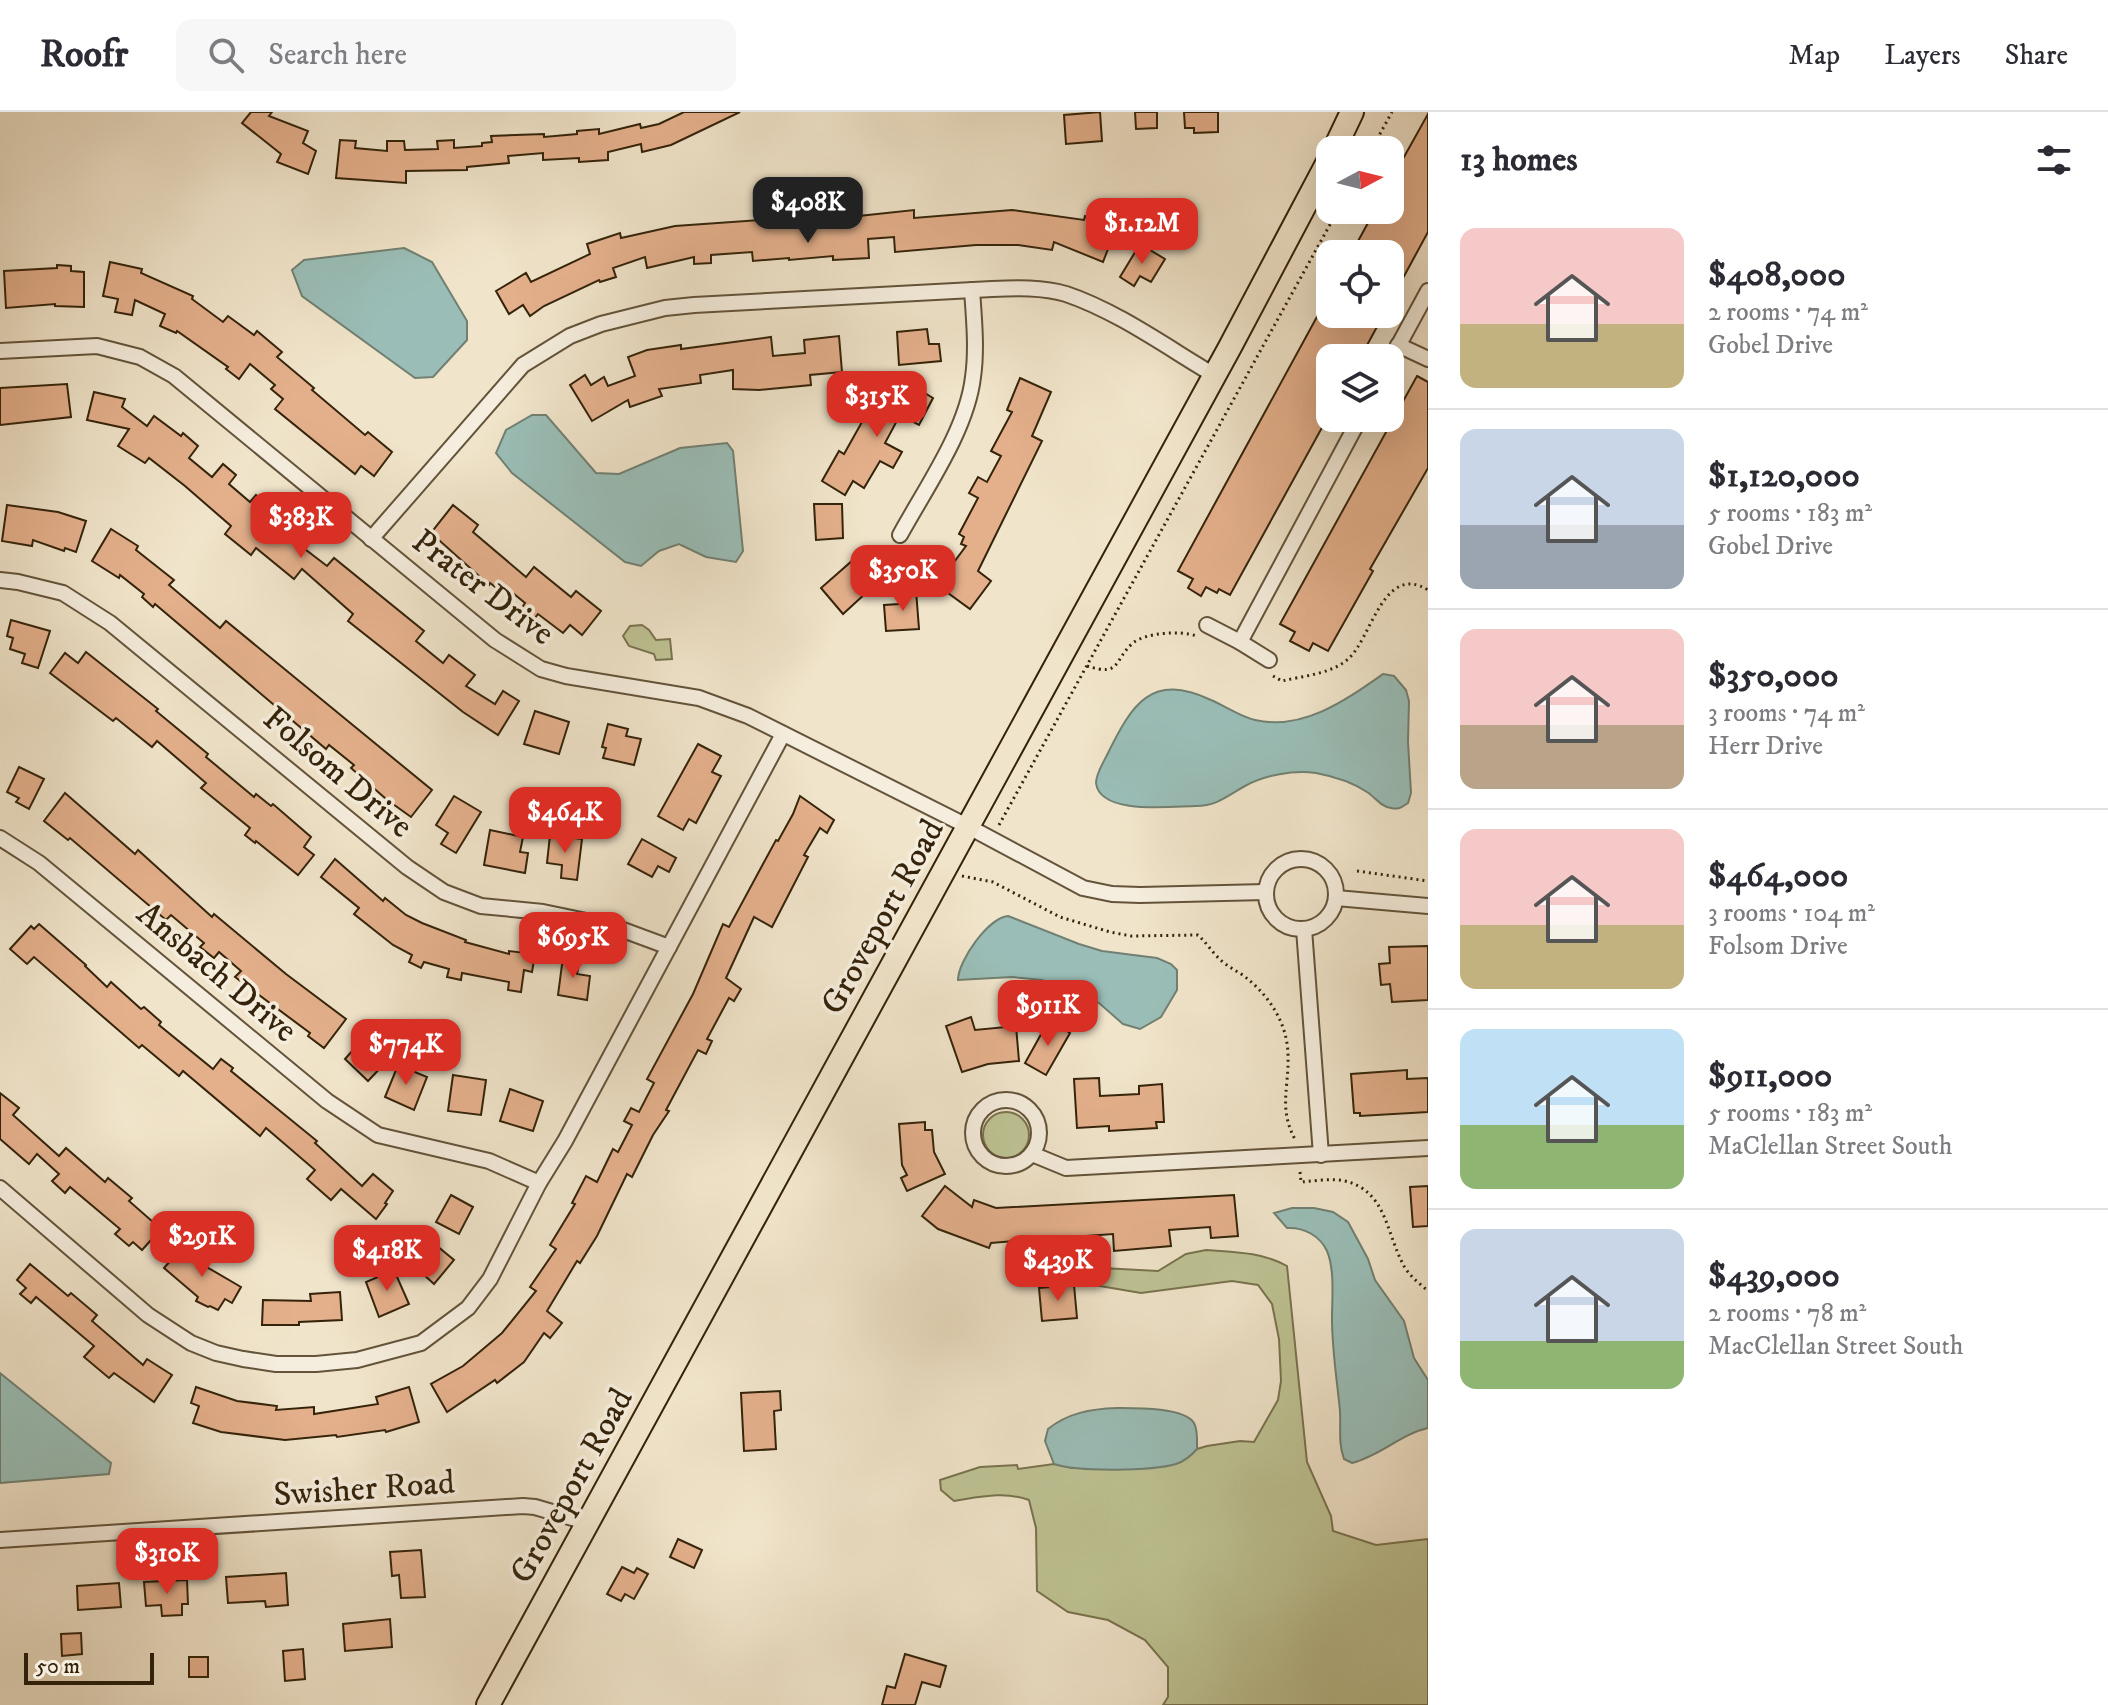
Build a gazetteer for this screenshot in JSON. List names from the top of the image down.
{
  "streets": {
    "main road": ["Groveport Road"],
    "street": [
      "Prater Drive",
      "Folsom Drive",
      "Ansbach Drive",
      "Swisher Road"
    ]
  },
  "crossings": [
    ["Prater Drive", "Groveport Road"],
    ["Groveport Road", "Swisher Road"]
  ],
  "scale_bar": "50 m",
  "north": "right",
  "page": {
    "header": "Roofr",
    "search": "Search here",
    "nav": ["Map", "Layers", "Share"],
    "heading": "13 homes",
    "price": [
      "$408K",
      "$1.12M",
      "$315K",
      "$383K",
      "$350K",
      "$464K",
      "$695K",
      "$911K",
      "$774K",
      "$291K",
      "$418K",
      "$439K",
      "$310K"
    ],
    "list": [
      {
        "name": "$408,000",
        "note": "2 rooms · 74 m² · Gobel Drive"
      },
      {
        "name": "$1,120,000",
        "note": "5 rooms · 183 m² · Gobel Drive"
      },
      {
        "name": "$350,000",
        "note": "3 rooms · 74 m² · Herr Drive"
      },
      {
        "name": "$464,000",
        "note": "3 rooms · 104 m² · Folsom Drive"
      },
      {
        "name": "$911,000",
        "note": "5 rooms · 183 m² · MaClellan Street South"
      },
      {
        "name": "$439,000",
        "note": "2 rooms · 78 m² · MacClellan Street South"
      }
    ],
    "scale": "50 m"
  }
}
